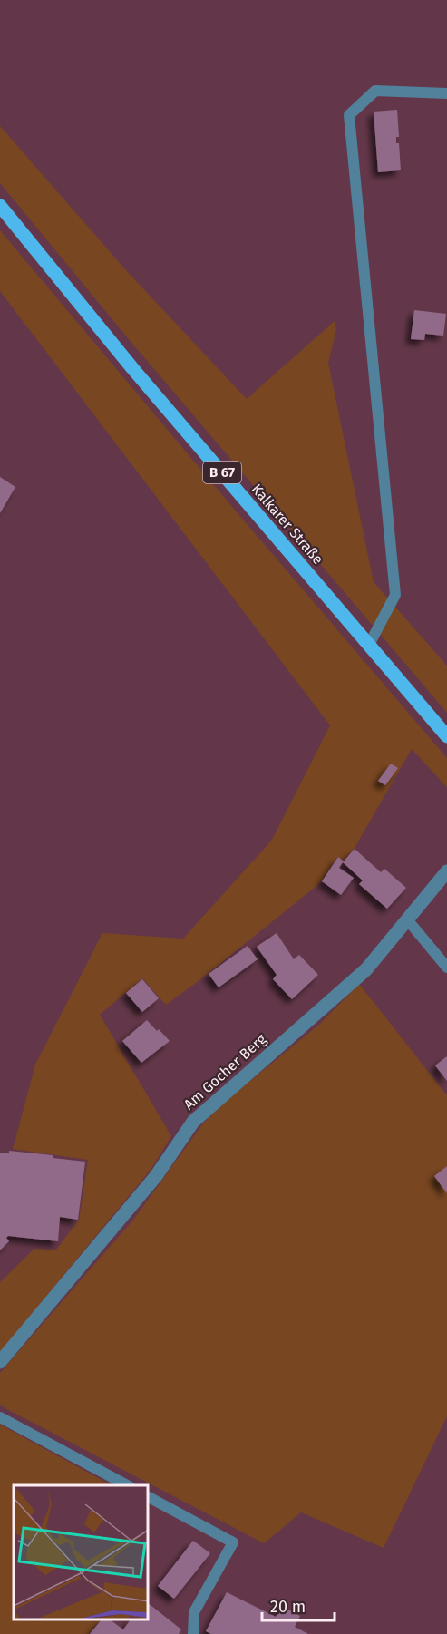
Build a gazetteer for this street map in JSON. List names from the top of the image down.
{
  "streets": {
    "main road": ["B 67", "Kalkarer Straße"],
    "street": ["Am Gocher Berg"]
  },
  "scale_bar": "20 m"
}
